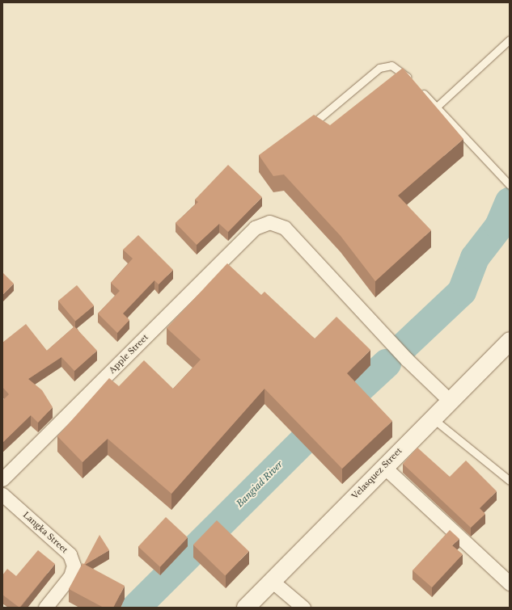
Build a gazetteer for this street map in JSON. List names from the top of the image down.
{
  "streets": {
    "main road": ["Velasquez Street"],
    "street": ["Apple Street", "Langka Street"]
  },
  "crossings": [
    ["Apple Street", "Velasquez Street"]
  ],
  "water": ["Bangiad River"]
}
